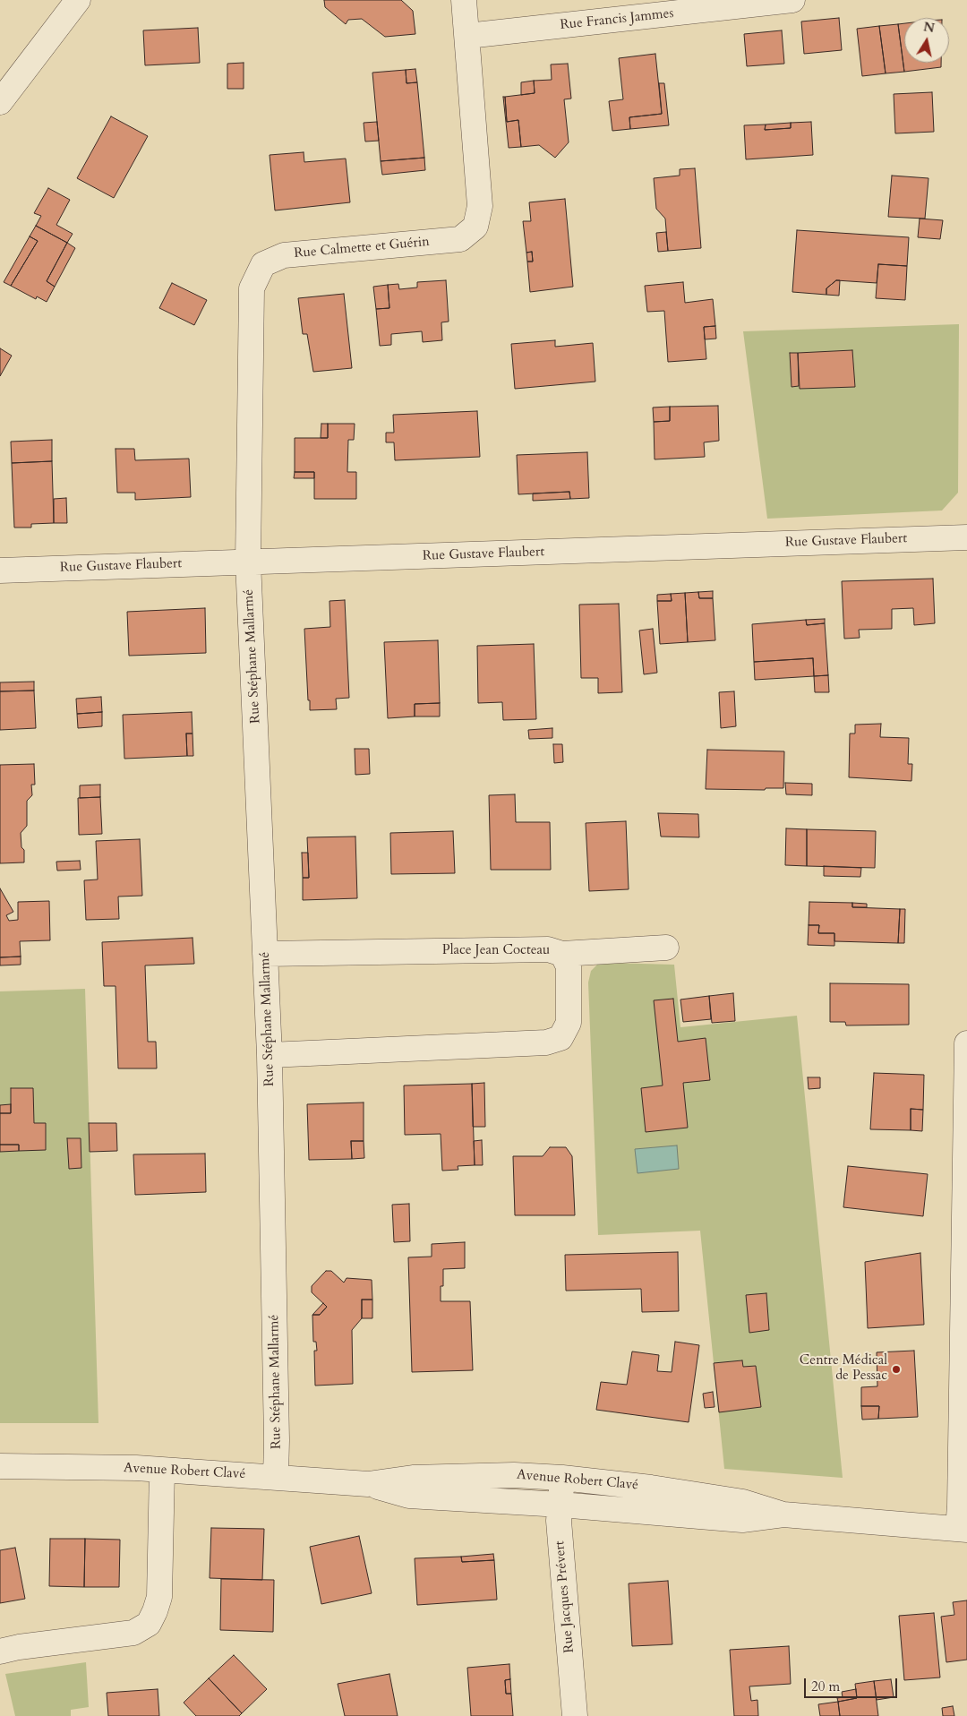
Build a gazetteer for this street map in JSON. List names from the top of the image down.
{
  "streets": {
    "street": [
      "Rue Francis Jammes",
      "Rue Calmette et Guérin",
      "Rue Gustave Flaubert",
      "Rue Stéphane Mallarmé",
      "Place Jean Cocteau",
      "Avenue Robert Clavé",
      "Rue Jacques Prévert"
    ]
  },
  "crossings": [
    ["Rue Francis Jammes", "Rue Calmette et Guérin"],
    ["Rue Calmette et Guérin", "Rue Gustave Flaubert"],
    ["Rue Calmette et Guérin", "Rue Stéphane Mallarmé"],
    ["Rue Gustave Flaubert", "Rue Stéphane Mallarmé"],
    ["Rue Stéphane Mallarmé", "Place Jean Cocteau"],
    ["Rue Stéphane Mallarmé", "Avenue Robert Clavé"],
    ["Avenue Robert Clavé", "Rue Jacques Prévert"]
  ],
  "places": ["Centre Médical de Pessac"],
  "scale_bar": "20 m",
  "north": "top"
}
